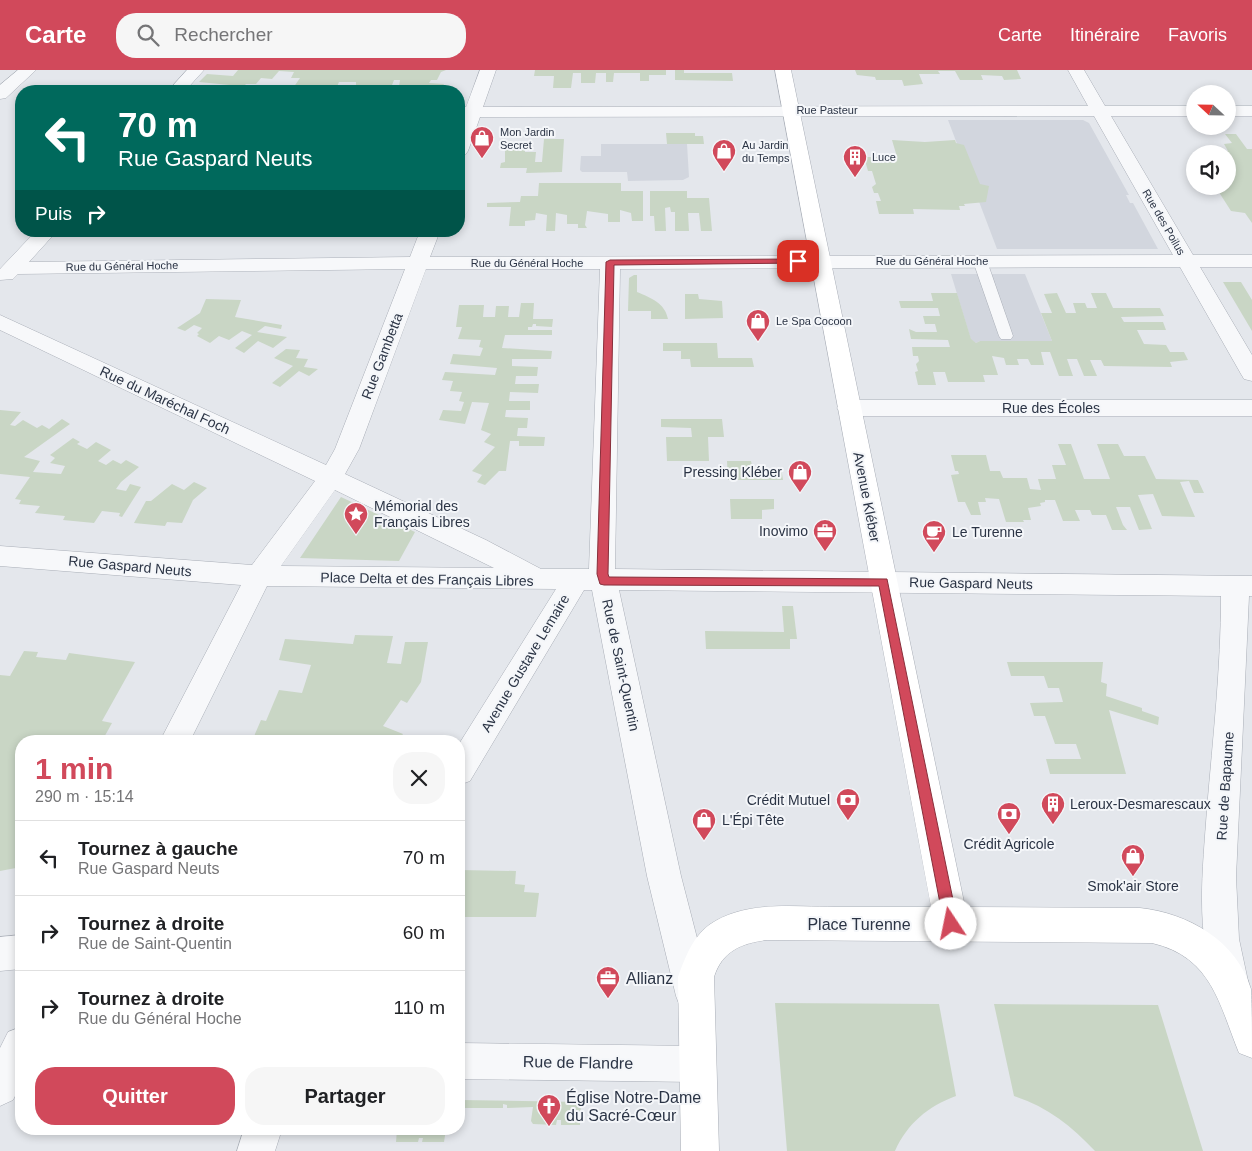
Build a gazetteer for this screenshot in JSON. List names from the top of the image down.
{
  "streets": {
    "street": [
      "Rue Pasteur",
      "Rue des Poilus",
      "Rue du Général Hoche",
      "Rue Gambetta",
      "Rue du Maréchal Foch",
      "Rue des Écoles",
      "Avenue Kléber",
      "Rue Gaspard Neuts",
      "Place Delta et des Français Libres",
      "Avenue Gustave Lemaire",
      "Rue de Saint-Quentin",
      "Rue de Bapaume",
      "Place Turenne",
      "Rue de Flandre"
    ]
  },
  "crossings": [
    ["Rue Pasteur", "Rue des Poilus"],
    ["Rue Pasteur", "Avenue Kléber"],
    ["Rue des Poilus", "Rue du Général Hoche"],
    ["Rue du Général Hoche", "Rue Gambetta"],
    ["Rue du Général Hoche", "Avenue Kléber"],
    ["Rue du Général Hoche", "Rue de Saint-Quentin"],
    ["Rue Gambetta", "Rue du Maréchal Foch"],
    ["Rue Gambetta", "Place Delta et des Français Libres"],
    ["Rue du Maréchal Foch", "Place Delta et des Français Libres"],
    ["Rue des Écoles", "Avenue Kléber"],
    ["Avenue Kléber", "Rue Gaspard Neuts"],
    ["Avenue Kléber", "Place Turenne"],
    ["Rue Gaspard Neuts", "Place Delta et des Français Libres"],
    ["Rue Gaspard Neuts", "Avenue Gustave Lemaire"],
    ["Rue Gaspard Neuts", "Rue de Saint-Quentin"],
    ["Rue Gaspard Neuts", "Rue de Bapaume"],
    ["Avenue Gustave Lemaire", "Rue de Saint-Quentin"],
    ["Rue de Saint-Quentin", "Place Turenne"],
    ["Rue de Bapaume", "Place Turenne"],
    ["Place Turenne", "Rue de Flandre"]
  ],
  "places": {
    "shop": [
      "Mon Jardin Secret",
      "Au Jardin du Temps",
      "Le Spa Cocoon",
      "Pressing Kléber",
      "L'Épi Tête",
      "Smok'air Store"
    ],
    "building": ["Luce", "Leroux-Desmarescaux"],
    "place": ["Mémorial des Français Libres"],
    "office": ["Inovimo", "Allianz"],
    "cafe": ["Le Turenne"],
    "bank": ["Crédit Mutuel", "Crédit Agricole"],
    "church": ["Église Notre-Dame du Sacré-Cœur"]
  },
  "north": "left",
  "page": {
    "header": "Carte",
    "search": "Rechercher",
    "nav": ["Carte", "Itinéraire", "Favoris"],
    "turn": ["70 m", "Rue Gaspard Neuts"],
    "then": "Puis",
    "heading": ["1 min", "290 m · 15:14"],
    "list": [
      {
        "name": "Tournez à gauche",
        "note": "Rue Gaspard Neuts",
        "value": "70 m"
      },
      {
        "name": "Tournez à droite",
        "note": "Rue de Saint-Quentin",
        "value": "60 m"
      },
      {
        "name": "Tournez à droite",
        "note": "Rue du Général Hoche",
        "value": "110 m"
      }
    ],
    "buttons": ["Quitter", "Partager"]
  }
}
